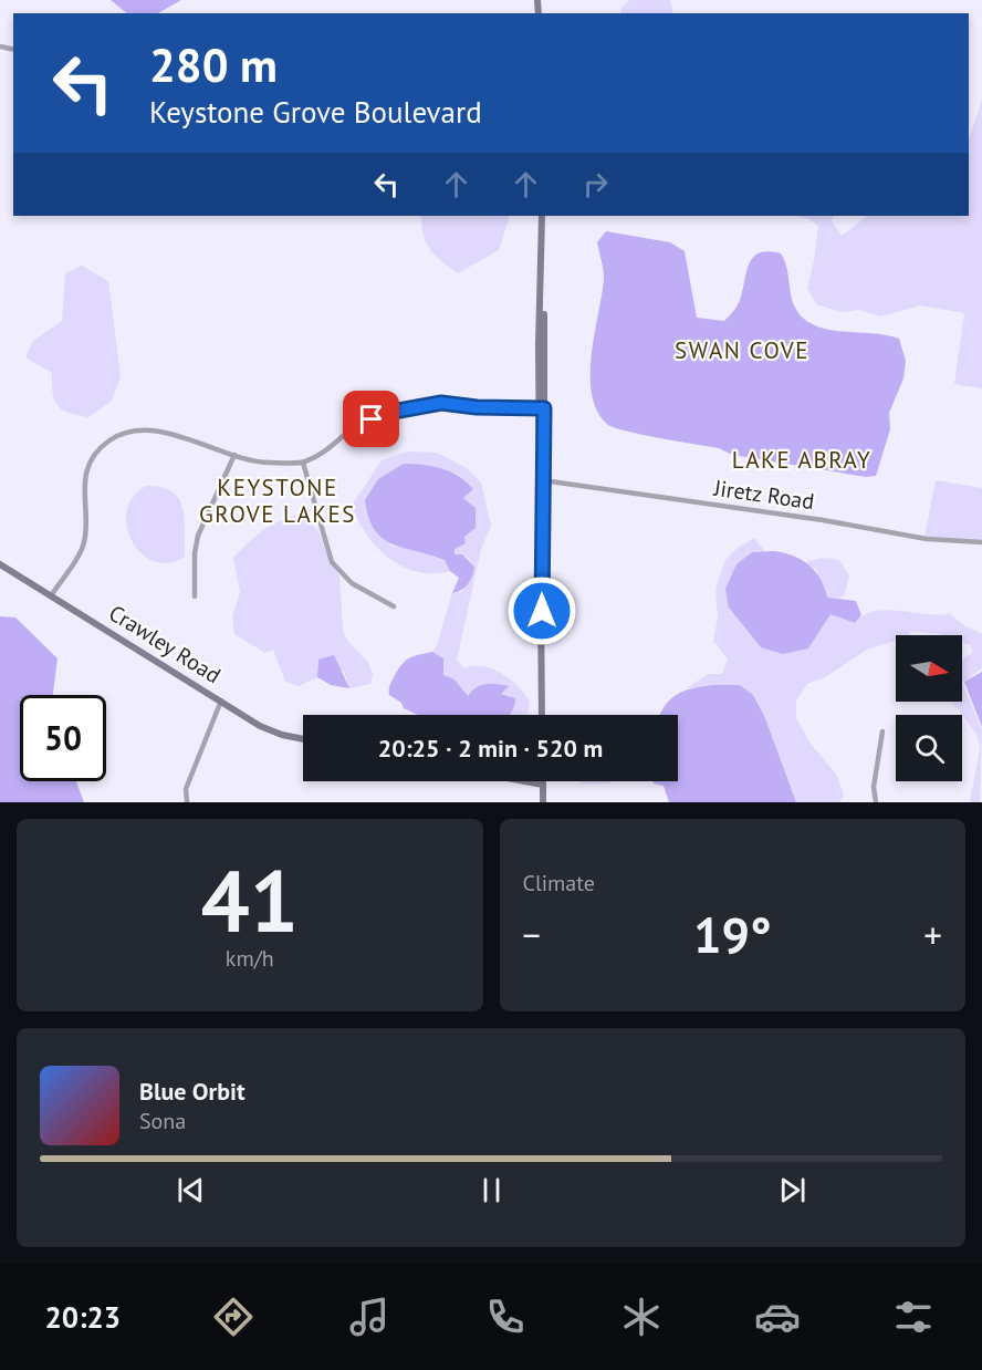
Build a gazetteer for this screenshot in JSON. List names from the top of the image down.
{
  "streets": {
    "main road": ["Crawley Road"],
    "street": ["Jiretz Road"]
  },
  "districts": ["SWAN COVE", "LAKE ABRAY", "KEYSTONE GROVE LAKES"],
  "north": "right",
  "page": {
    "turn": ["280 m", "Keystone Grove Boulevard"],
    "limit": "50",
    "trip": "20:25 · 2 min · 520 m",
    "tile": [
      ["41", "km/h"],
      "Climate"
    ],
    "heat": ["−", "19°", "+"],
    "song": ["Blue Orbit", "Sona"],
    "tabs": "20:23"
  }
}
